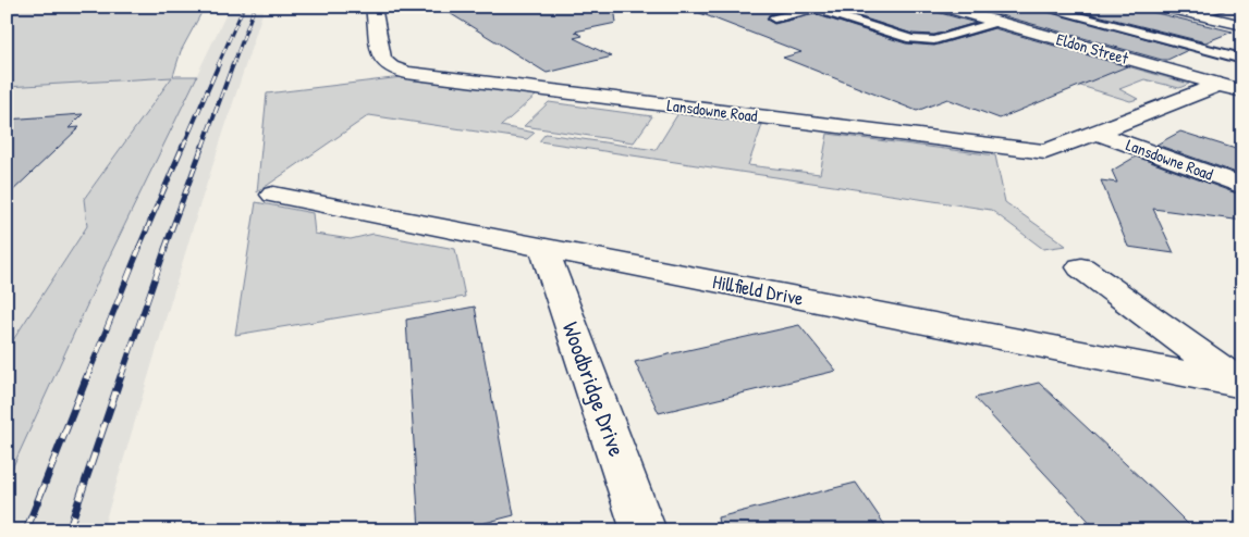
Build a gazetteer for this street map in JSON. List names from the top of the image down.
{
  "streets": {
    "street": [
      "Eldon Street",
      "Lansdowne Road",
      "Hillfield Drive",
      "Woodbridge Drive"
    ]
  },
  "crossings": [
    ["Eldon Street", "Lansdowne Road"],
    ["Hillfield Drive", "Woodbridge Drive"]
  ]
}
